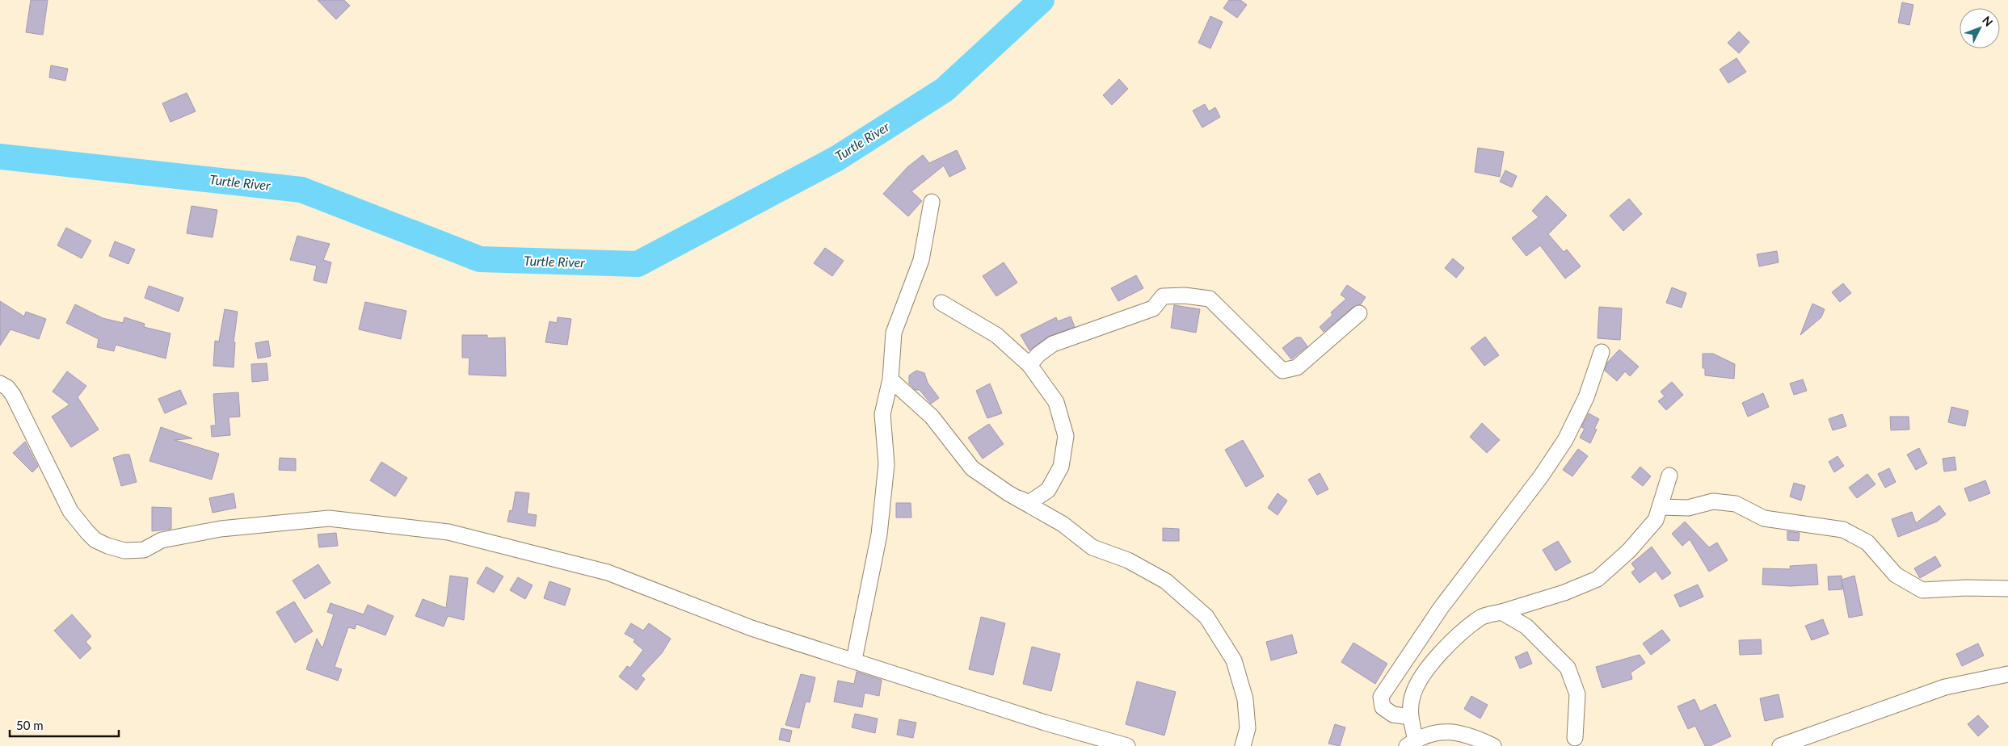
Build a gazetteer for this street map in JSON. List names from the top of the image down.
{
  "water": ["Turtle River"],
  "scale_bar": "50 m",
  "north": "top right"
}
